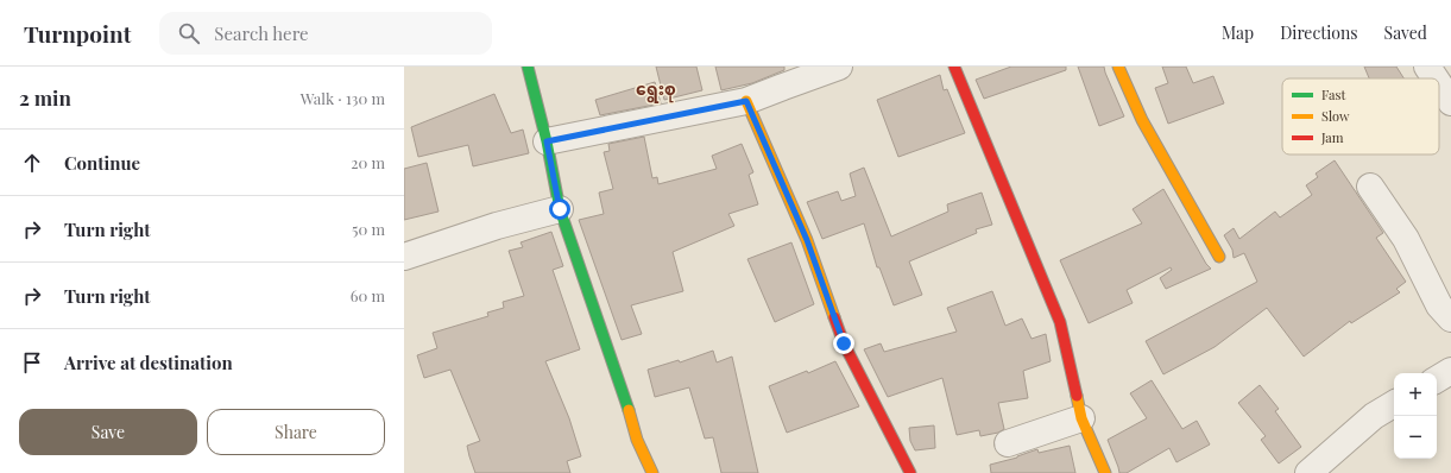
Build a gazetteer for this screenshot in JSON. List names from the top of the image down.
{
  "districts": ["ရွေးစု"],
  "legend": ["Fast", "Slow", "Jam"],
  "page": {
    "header": "Turnpoint",
    "search": "Search here",
    "nav": ["Map", "Directions", "Saved"],
    "heading": ["2 min", "Walk · 130 m"],
    "list": [
      ["Continue", "20 m"],
      ["Turn right", "50 m"],
      ["Turn right", "60 m"],
      "Arrive at destination"
    ],
    "map_buttons": ["+", "−"],
    "buttons": ["Save", "Share"]
  }
}
